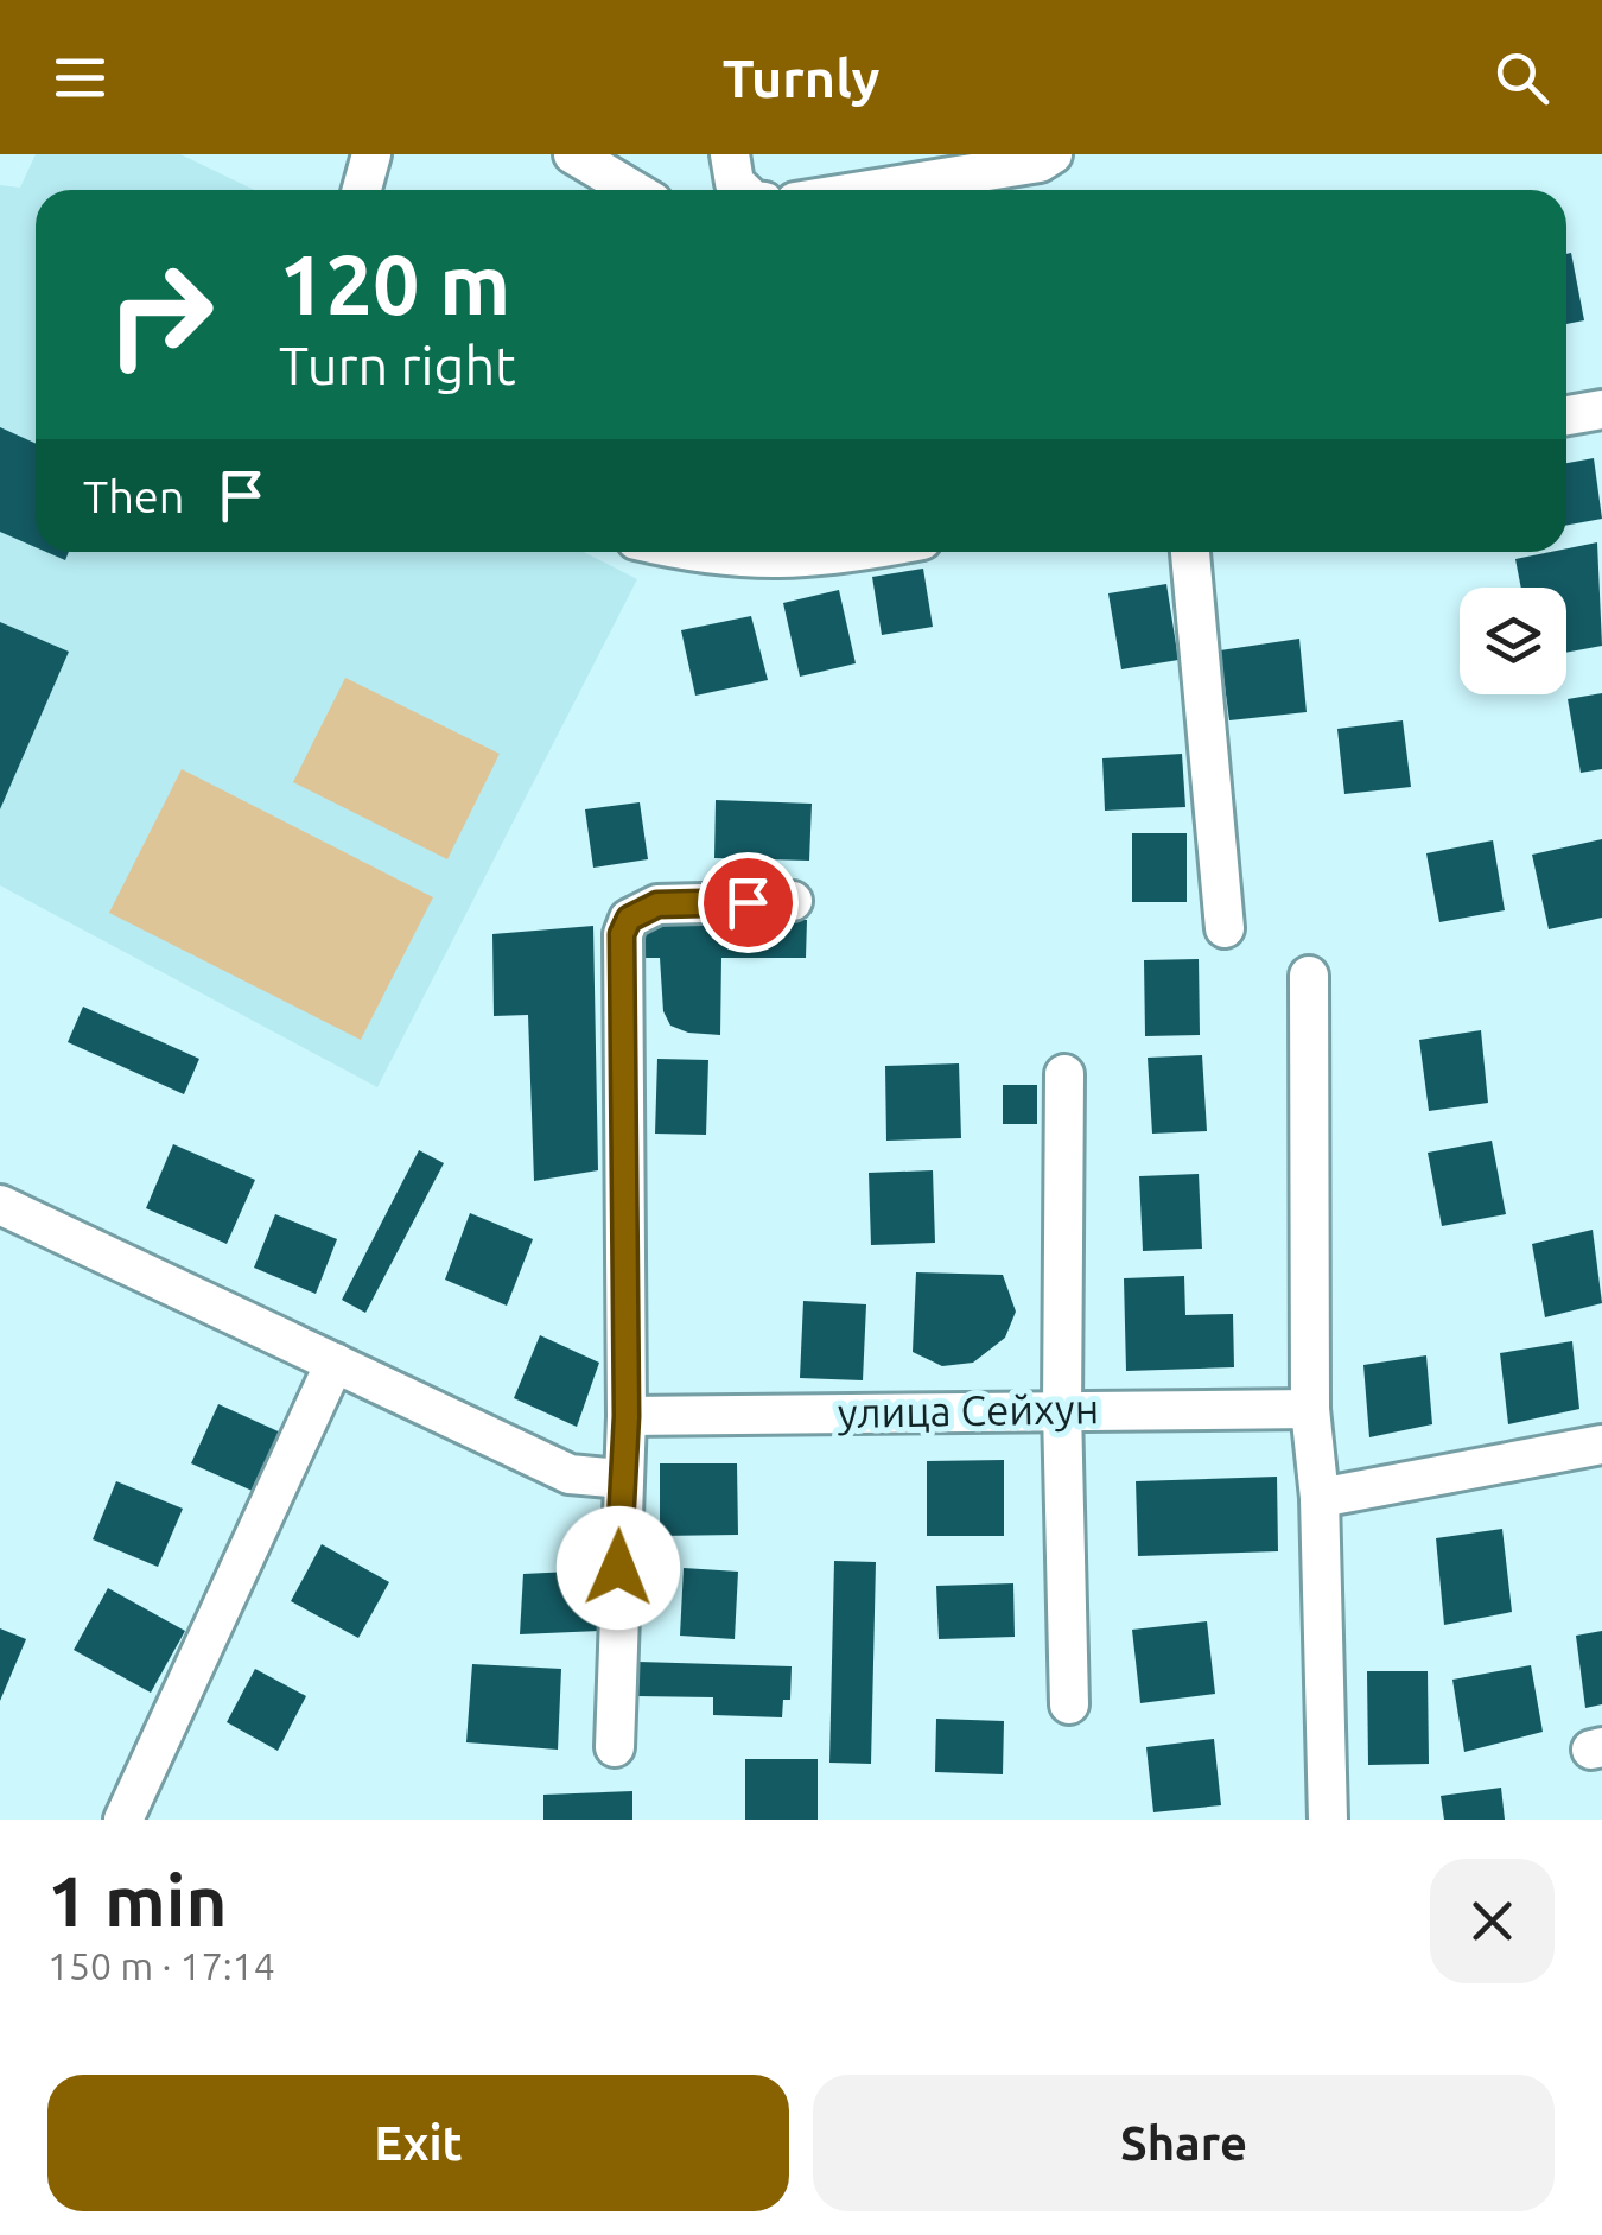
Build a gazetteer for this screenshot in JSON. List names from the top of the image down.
{
  "streets": {
    "street": ["улица Сейхун"]
  },
  "page": {
    "header": "Turnly",
    "turn": ["120 m", "Turn right"],
    "then": "Then",
    "heading": ["1 min", "150 m · 17:14"],
    "buttons": ["Exit", "Share"]
  }
}
